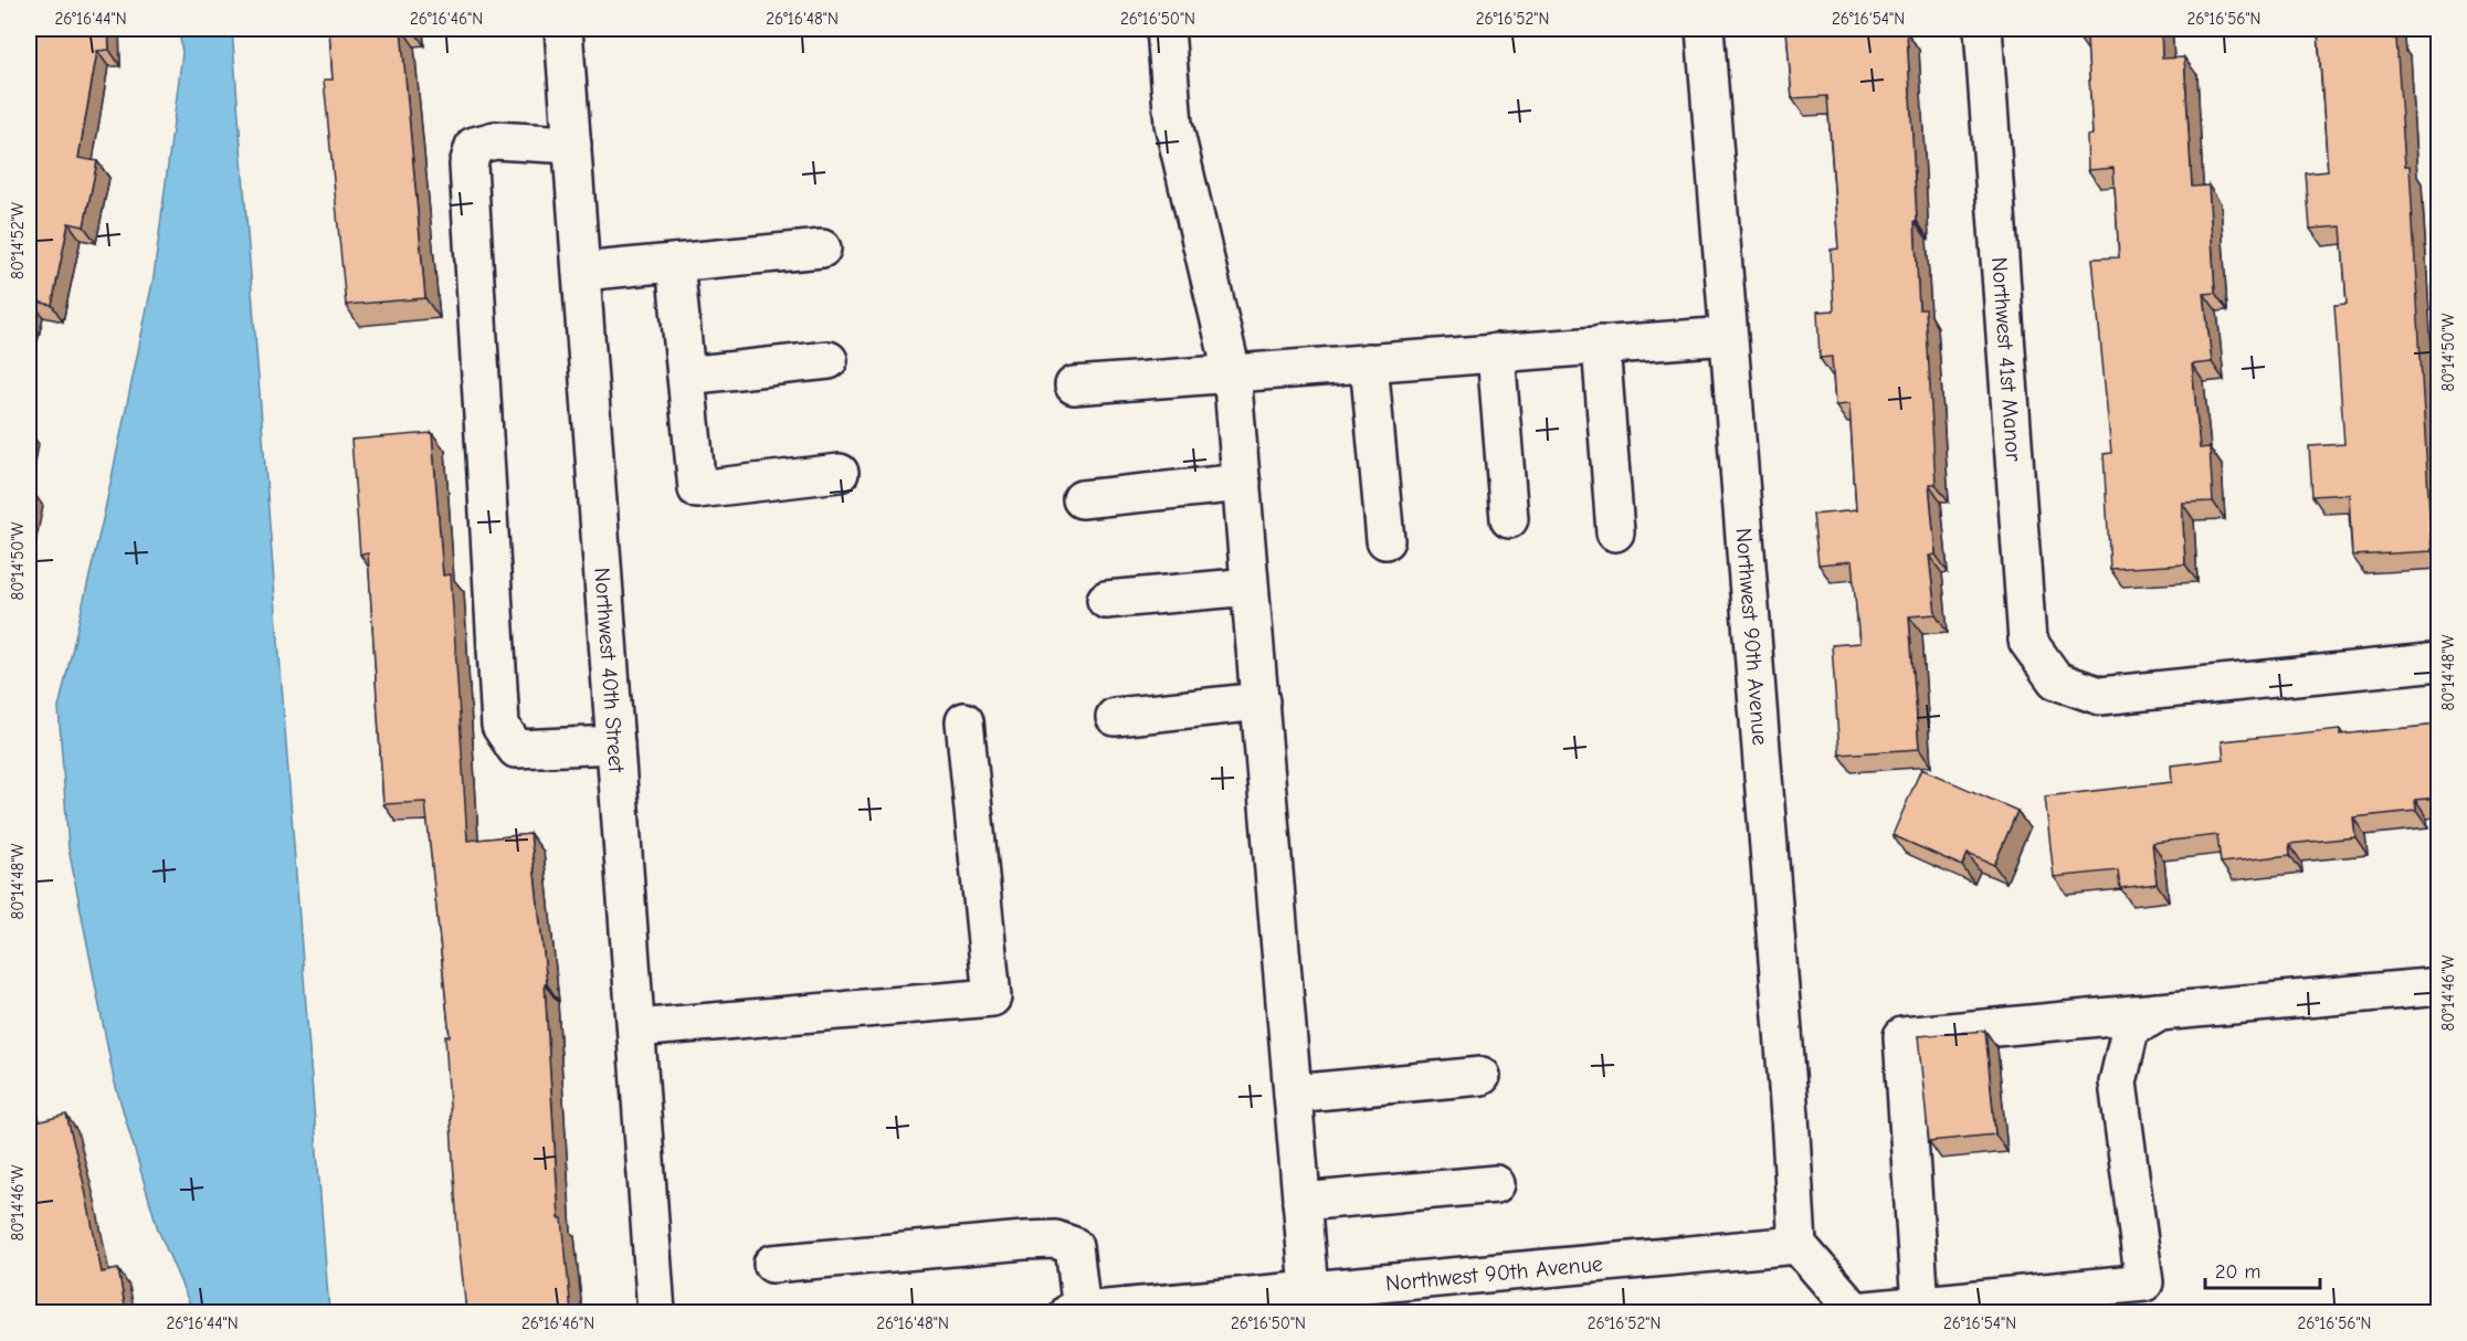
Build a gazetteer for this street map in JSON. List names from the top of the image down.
{
  "streets": {
    "street": ["Northwest 41st Manor", "Northwest 90th Avenue", "Northwest 40th Street"]
  },
  "scale_bar": "20 m",
  "coordinates": [
    "26°16'44\"N",
    "26°16'46\"N",
    "26°16'48\"N",
    "26°16'50\"N",
    "26°16'52\"N",
    "26°16'54\"N",
    "26°16'56\"N",
    "80°14'52\"W",
    "80°14'50\"W",
    "80°14'48\"W",
    "80°14'46\"W"
  ]
}
